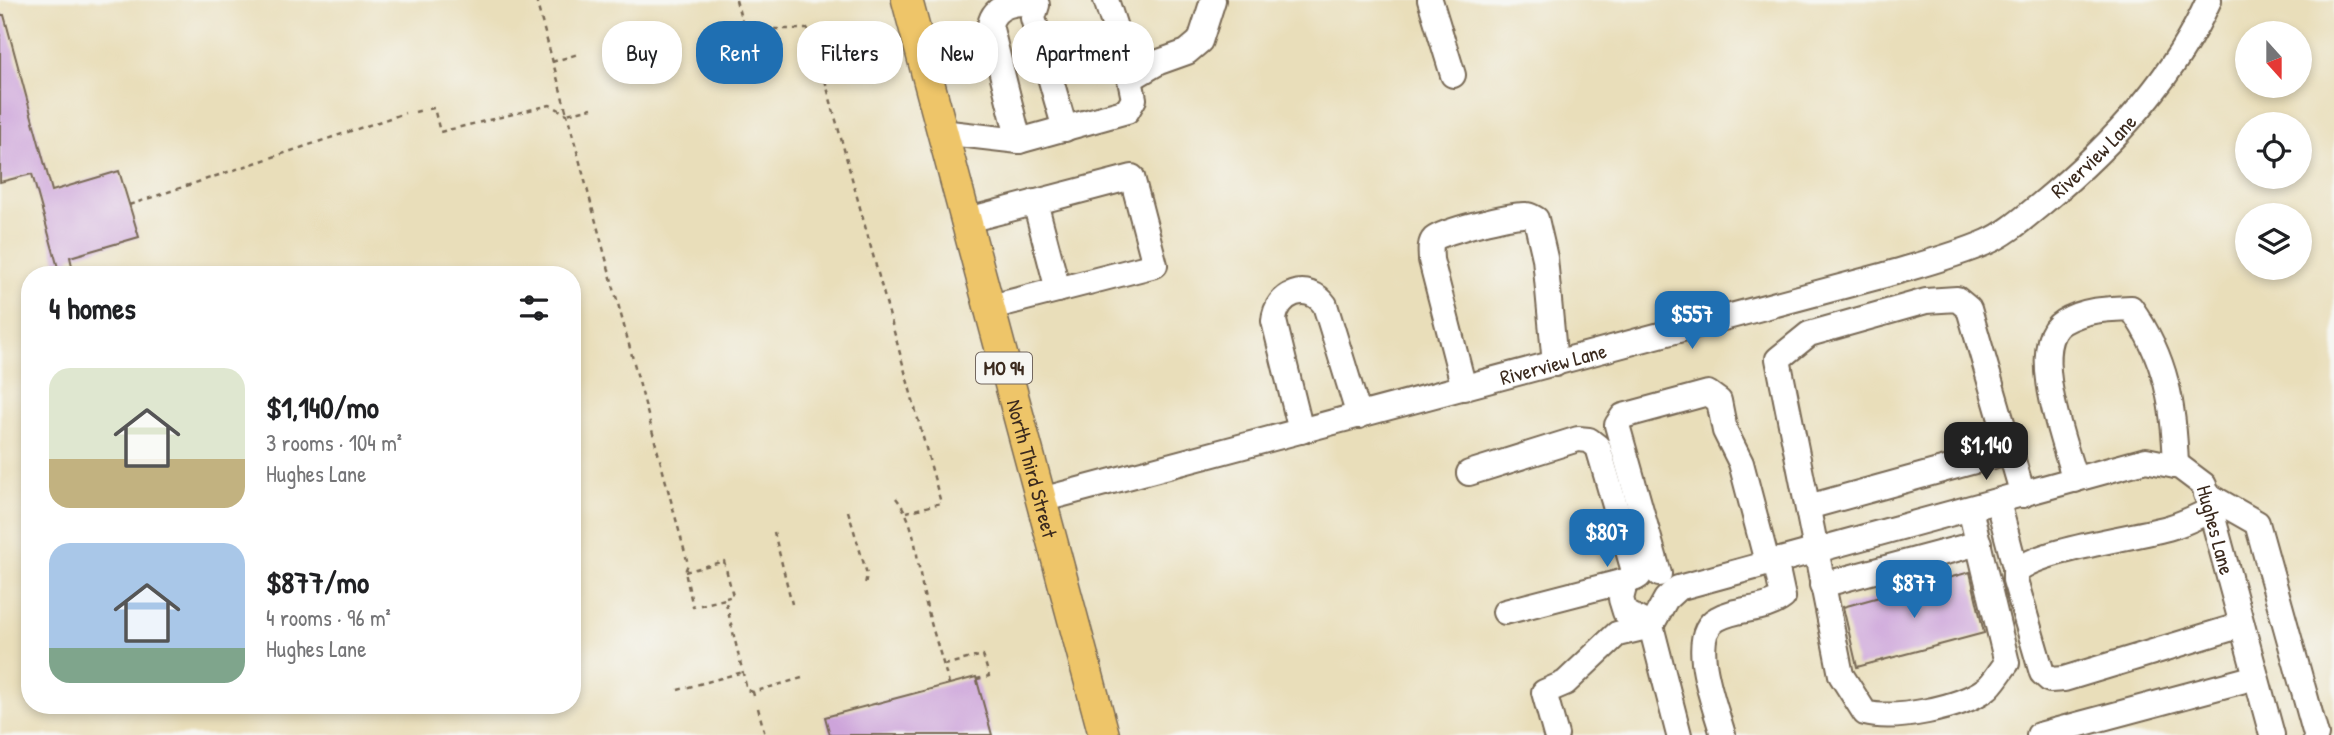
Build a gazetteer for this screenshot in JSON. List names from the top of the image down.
{
  "streets": {
    "main road": ["MO 94", "North Third Street"],
    "street": ["Riverview Lane", "Hughes Lane"]
  },
  "crossings": [
    ["Riverview Lane", "North Third Street"]
  ],
  "north": "bottom",
  "page": {
    "chip": [
      "Buy",
      "Rent",
      "Filters",
      "New",
      "Apartment"
    ],
    "heading": "4 homes",
    "price": [
      "$557",
      "$1,140",
      "$807",
      "$877"
    ],
    "list": [
      {
        "name": "$1,140/mo",
        "note": "3 rooms · 104 m² · Hughes Lane"
      },
      {
        "name": "$877/mo",
        "note": "4 rooms · 96 m² · Hughes Lane"
      }
    ]
  }
}
